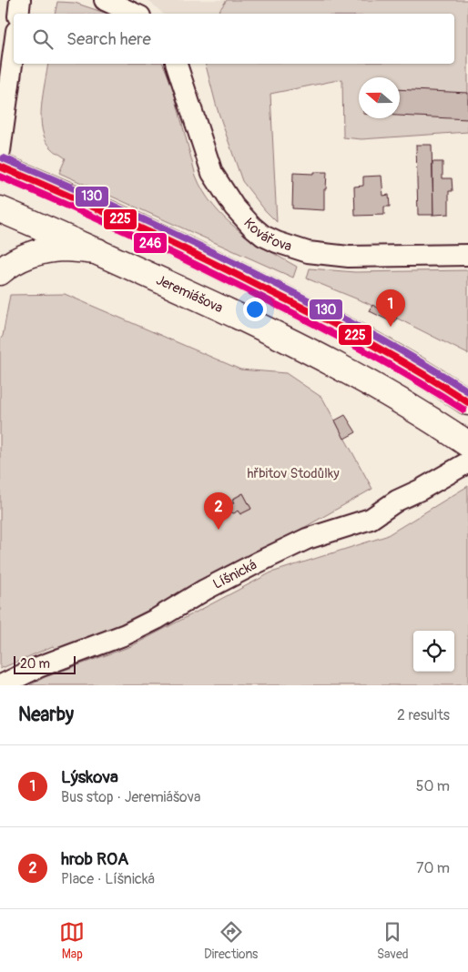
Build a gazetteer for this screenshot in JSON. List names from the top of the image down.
{
  "streets": {
    "main road": ["Jeremiášova"],
    "street": ["Kovářova", "Líšnická"]
  },
  "parks": ["hřbitov Stodůlky"],
  "lines": ["transit line 130", "transit line 225", "transit line 246"],
  "scale_bar": "20 m",
  "north": "left",
  "page": {
    "search": "Search here",
    "pins": ["1", "2"],
    "scale": "20 m",
    "heading": ["Nearby", "2 results"],
    "list": [
      {
        "mark": "1",
        "name": "Lýskova",
        "note": "Bus stop · Jeremiášova",
        "value": "50 m"
      },
      {
        "mark": "2",
        "name": "hrob ROA",
        "note": "Place · Líšnická",
        "value": "70 m"
      }
    ],
    "nav": ["Map", "Directions", "Saved"]
  }
}
